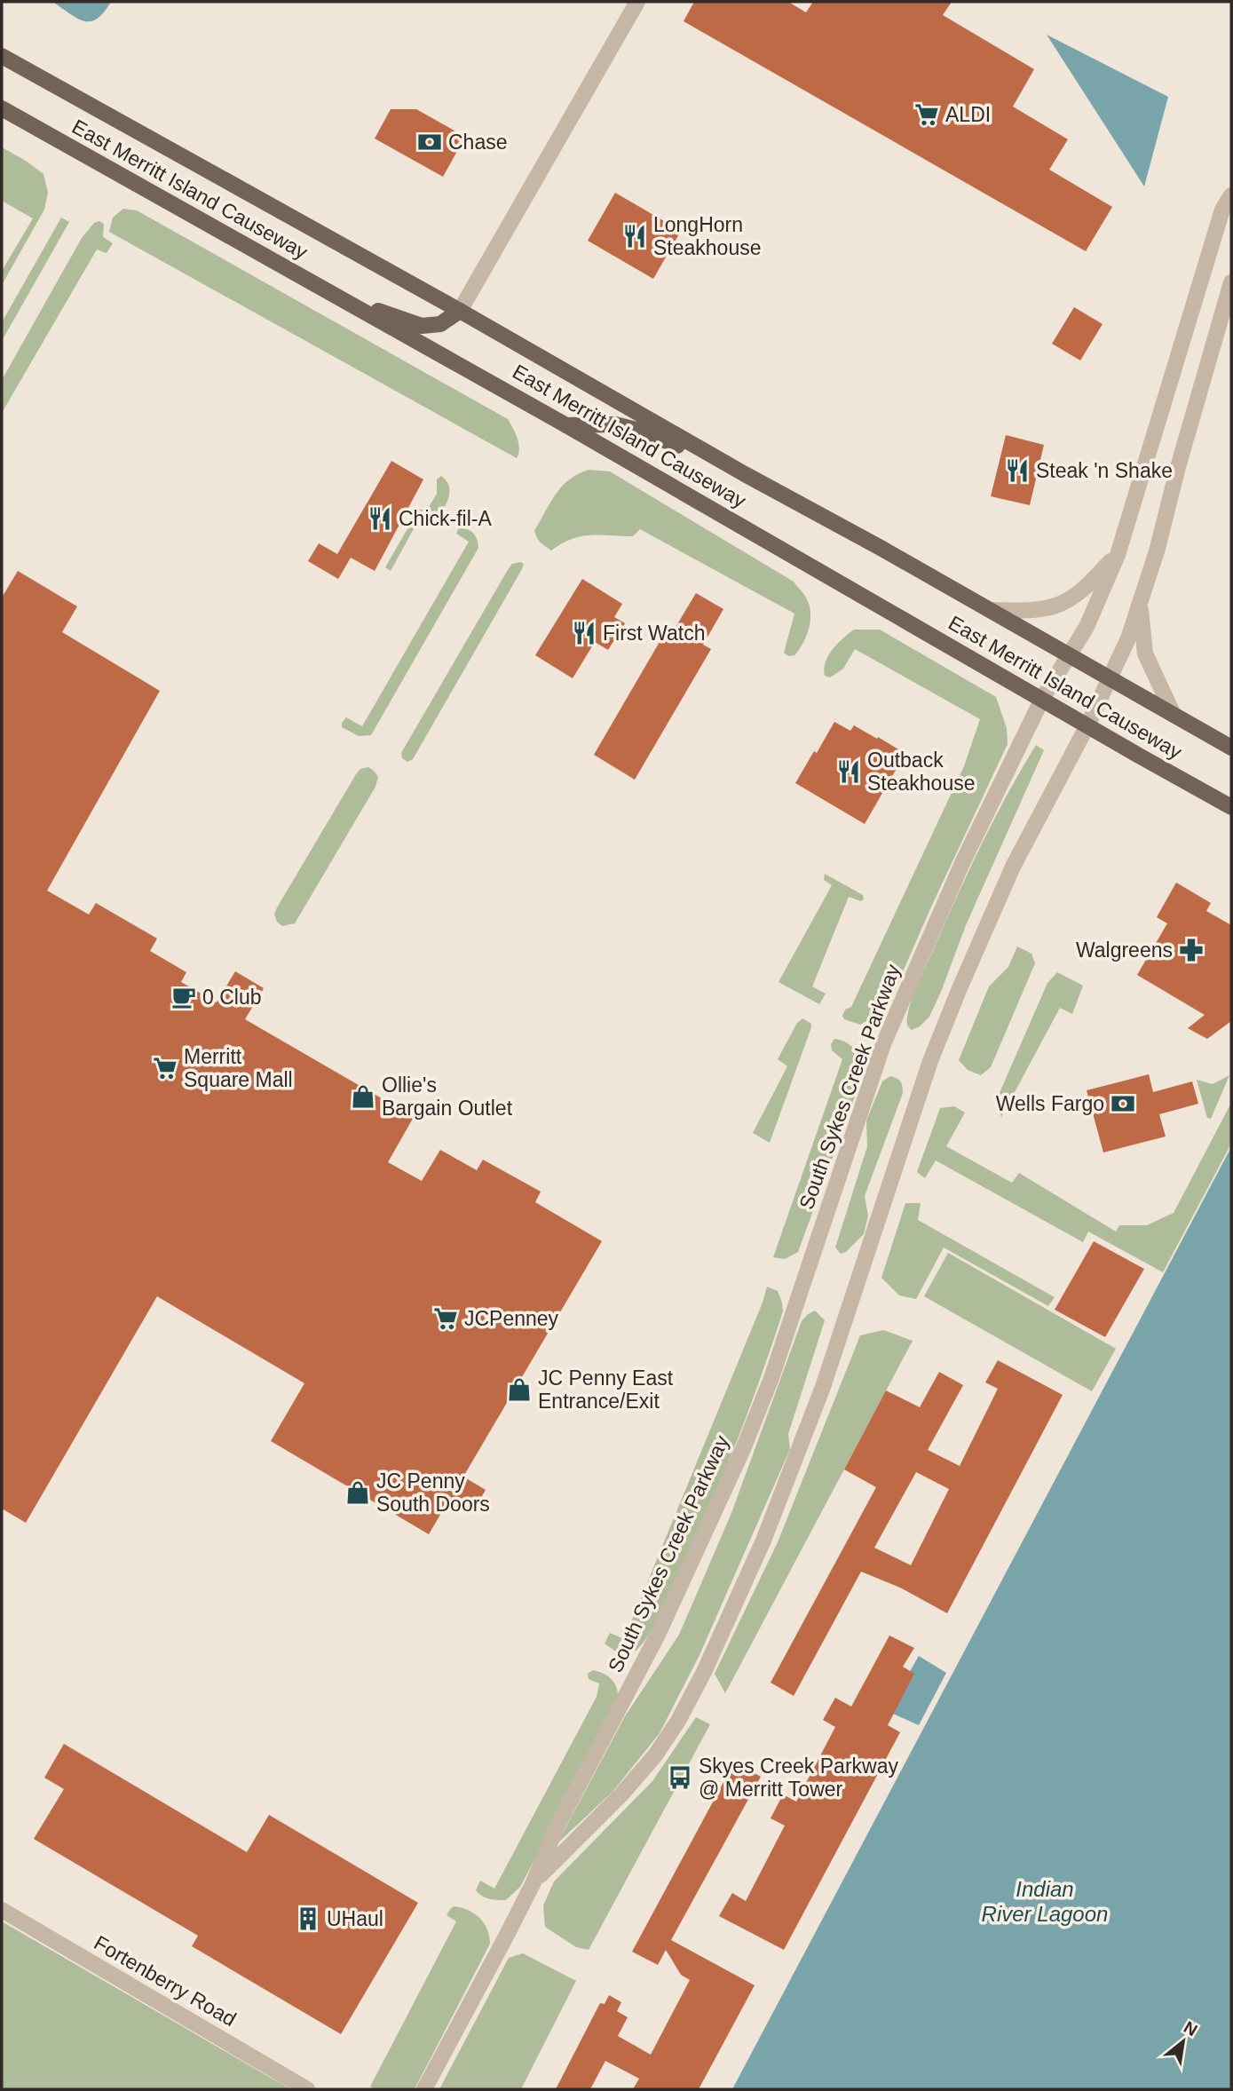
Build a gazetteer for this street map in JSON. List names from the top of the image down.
{
  "streets": {
    "main road": ["East Merritt Island Causeway"],
    "street": ["South Sykes Creek Parkway", "Fortenberry Road"]
  },
  "crossings": [
    ["East Merritt Island Causeway", "South Sykes Creek Parkway"]
  ],
  "water": ["Indian River Lagoon"],
  "places": {
    "supermarket": ["ALDI", "Merritt Square Mall", "JCPenney"],
    "bank": ["Chase", "Wells Fargo"],
    "restaurant": [
      "LongHorn Steakhouse",
      "Steak 'n Shake",
      "Chick-fil-A",
      "First Watch",
      "Outback Steakhouse"
    ],
    "pharmacy": ["Walgreens"],
    "cafe": ["0 Club"],
    "shop": ["Ollie's Bargain Outlet", "JC Penny East Entrance/Exit", "JC Penny South Doors"],
    "bus stop": ["Skyes Creek Parkway @ Merritt Tower"],
    "building": ["UHaul"]
  },
  "north": "top right"
}
